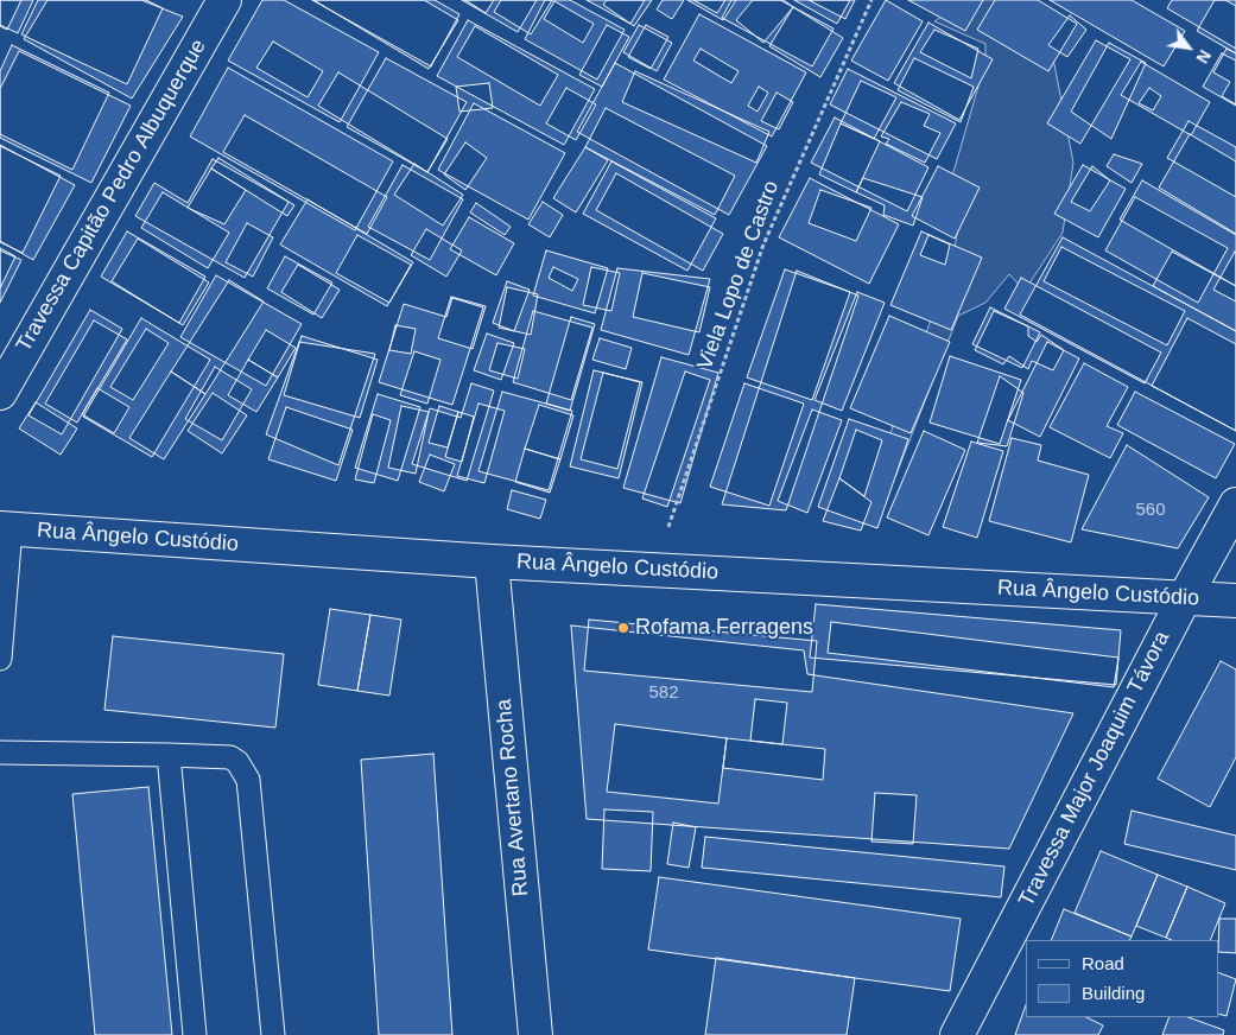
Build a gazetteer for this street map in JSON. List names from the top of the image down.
{
  "streets": {
    "street": [
      "Travessa Capitão Pedro Albuquerque",
      "Rua Ângelo Custódio",
      "Travessa Major Joaquim Távora",
      "Rua Avertano Rocha"
    ],
    "path": ["Viela Lopo de Castro"]
  },
  "crossings": [
    ["Viela Lopo de Castro", "Rua Ângelo Custódio"],
    ["Rua Ângelo Custódio", "Travessa Major Joaquim Távora"],
    ["Rua Ângelo Custódio", "Rua Avertano Rocha"]
  ],
  "places": ["Rofama Ferragens"],
  "house_numbers": ["560", "582"],
  "legend": ["Road", "Building"],
  "north": "bottom right"
}
